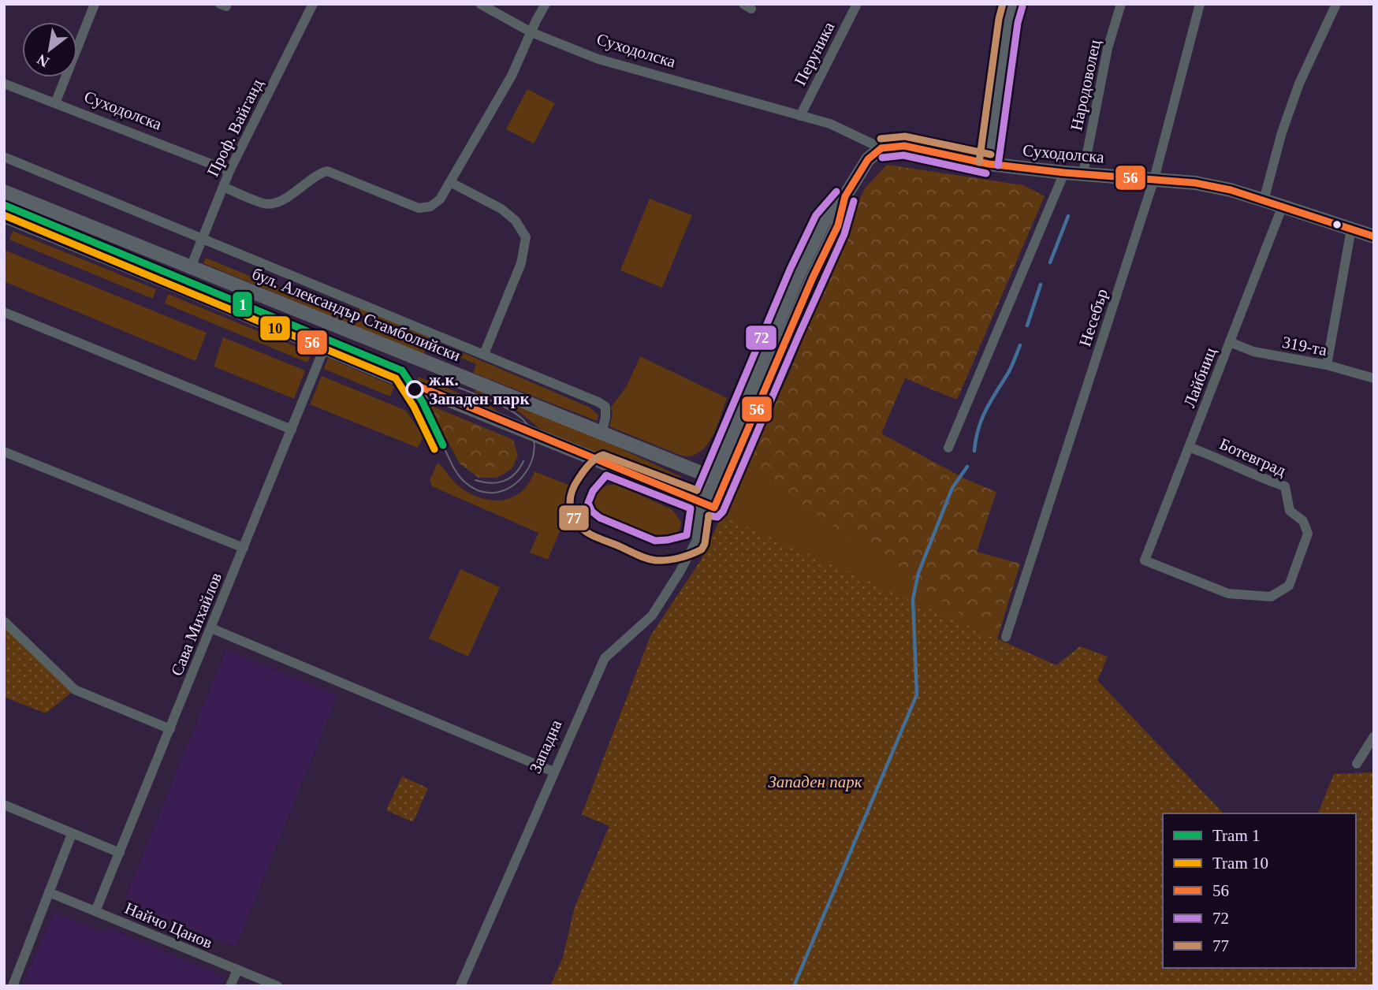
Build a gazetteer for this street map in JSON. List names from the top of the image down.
{
  "streets": {
    "street": [
      "Суходолска",
      "Перуника",
      "Народоволец",
      "Проф. Вайганд",
      "бул. Александър Стамболийски",
      "Несебър",
      "319-та",
      "Лайбниц",
      "Ботевград",
      "Сава Михайлов",
      "Западна",
      "Найчо Цанов"
    ]
  },
  "crossings": [
    ["Суходолска", "Перуника"],
    ["Суходолска", "Народоволец"],
    ["Суходолска", "Проф. Вайганд"],
    ["Суходолска", "Несебър"],
    ["Суходолска", "Лайбниц"],
    ["Суходолска", "Западна"],
    ["Проф. Вайганд", "бул. Александър Стамболийски"],
    ["бул. Александър Стамболийски", "Западна"],
    ["319-та", "Лайбниц"],
    ["Лайбниц", "Ботевград"],
    ["Сава Михайлов", "Найчо Цанов"]
  ],
  "parks": ["Западен парк"],
  "places": ["ж.к. Западен парк"],
  "lines": [
    "transit line 77",
    "transit line 72",
    "transit line 56",
    "tram line 1",
    "tram line 10"
  ],
  "legend": [
    "Tram 1",
    "Tram 10",
    "56",
    "72",
    "77"
  ],
  "north": "bottom left"
}
